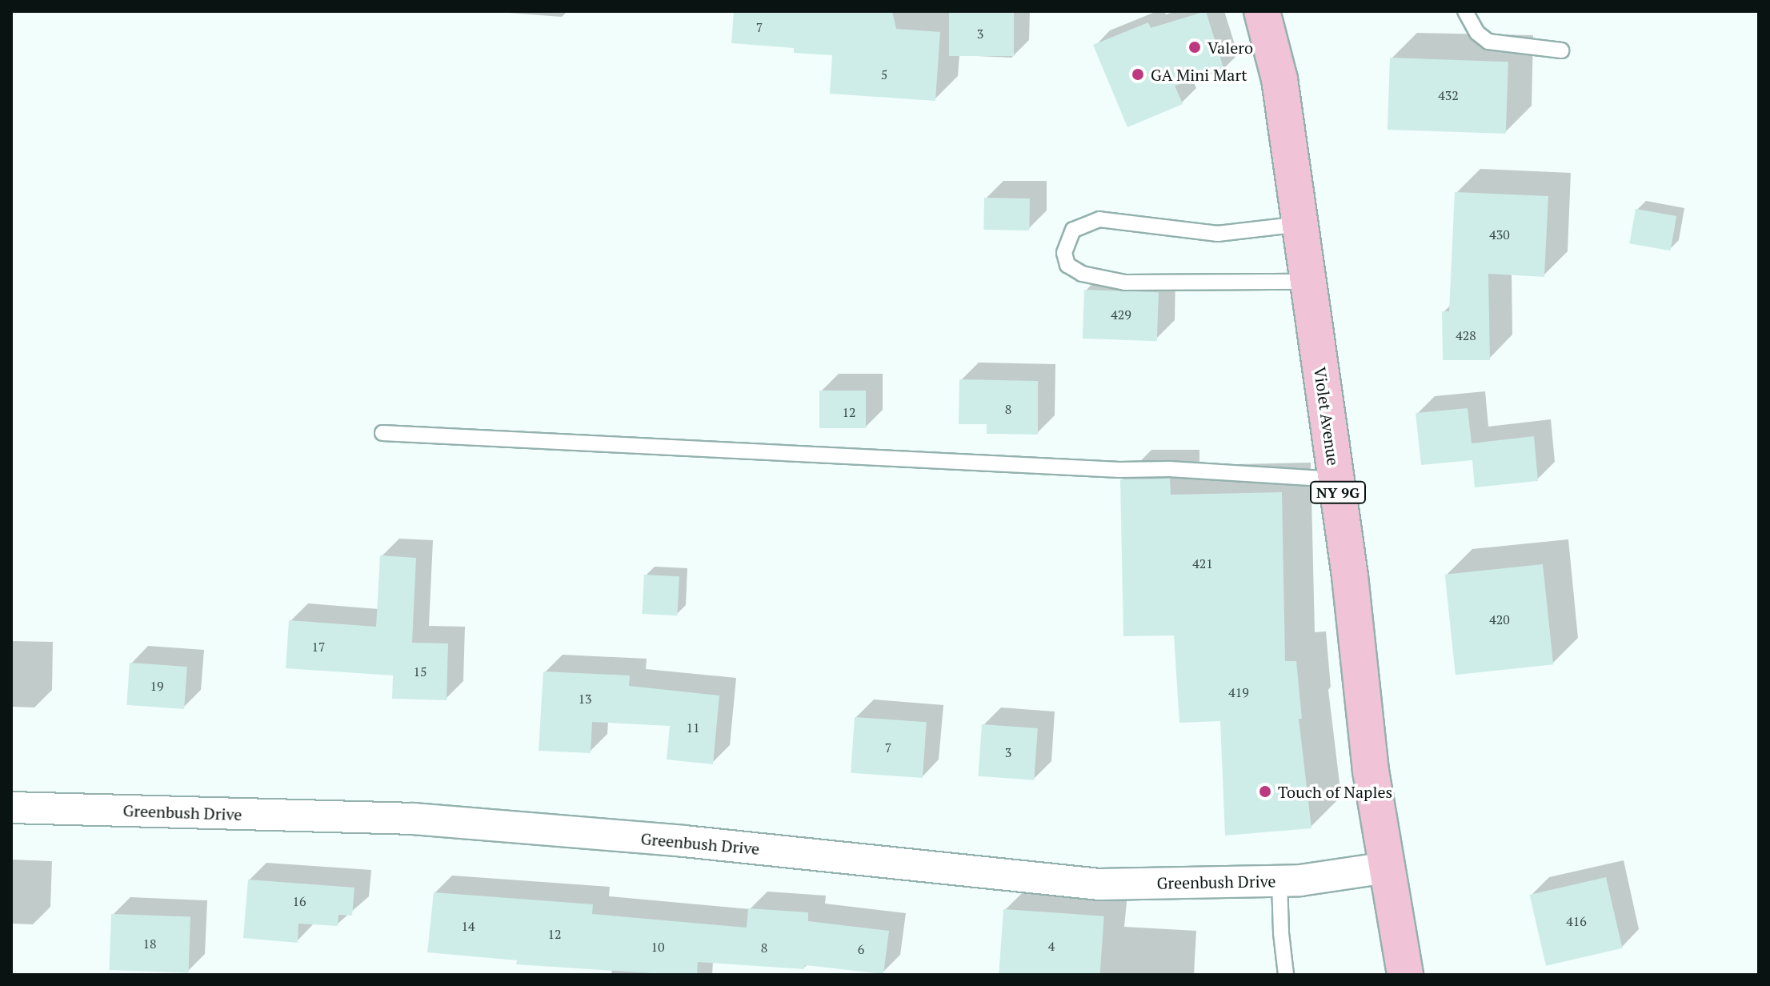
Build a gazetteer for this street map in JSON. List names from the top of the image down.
{
  "streets": {
    "main road": ["Violet Avenue", "NY 9G"],
    "street": ["Greenbush Drive"]
  },
  "crossings": [
    ["Violet Avenue", "Greenbush Drive"]
  ],
  "places": ["Valero", "GA Mini Mart", "Touch of Naples"],
  "house_numbers": [
    "7",
    "3",
    "5",
    "432",
    "430",
    "429",
    "428",
    "8",
    "12",
    "421",
    "420",
    "17",
    "15",
    "19",
    "419",
    "13",
    "11",
    "7",
    "3",
    "16",
    "416",
    "14",
    "12",
    "18",
    "4",
    "10",
    "8",
    "6"
  ]
}
